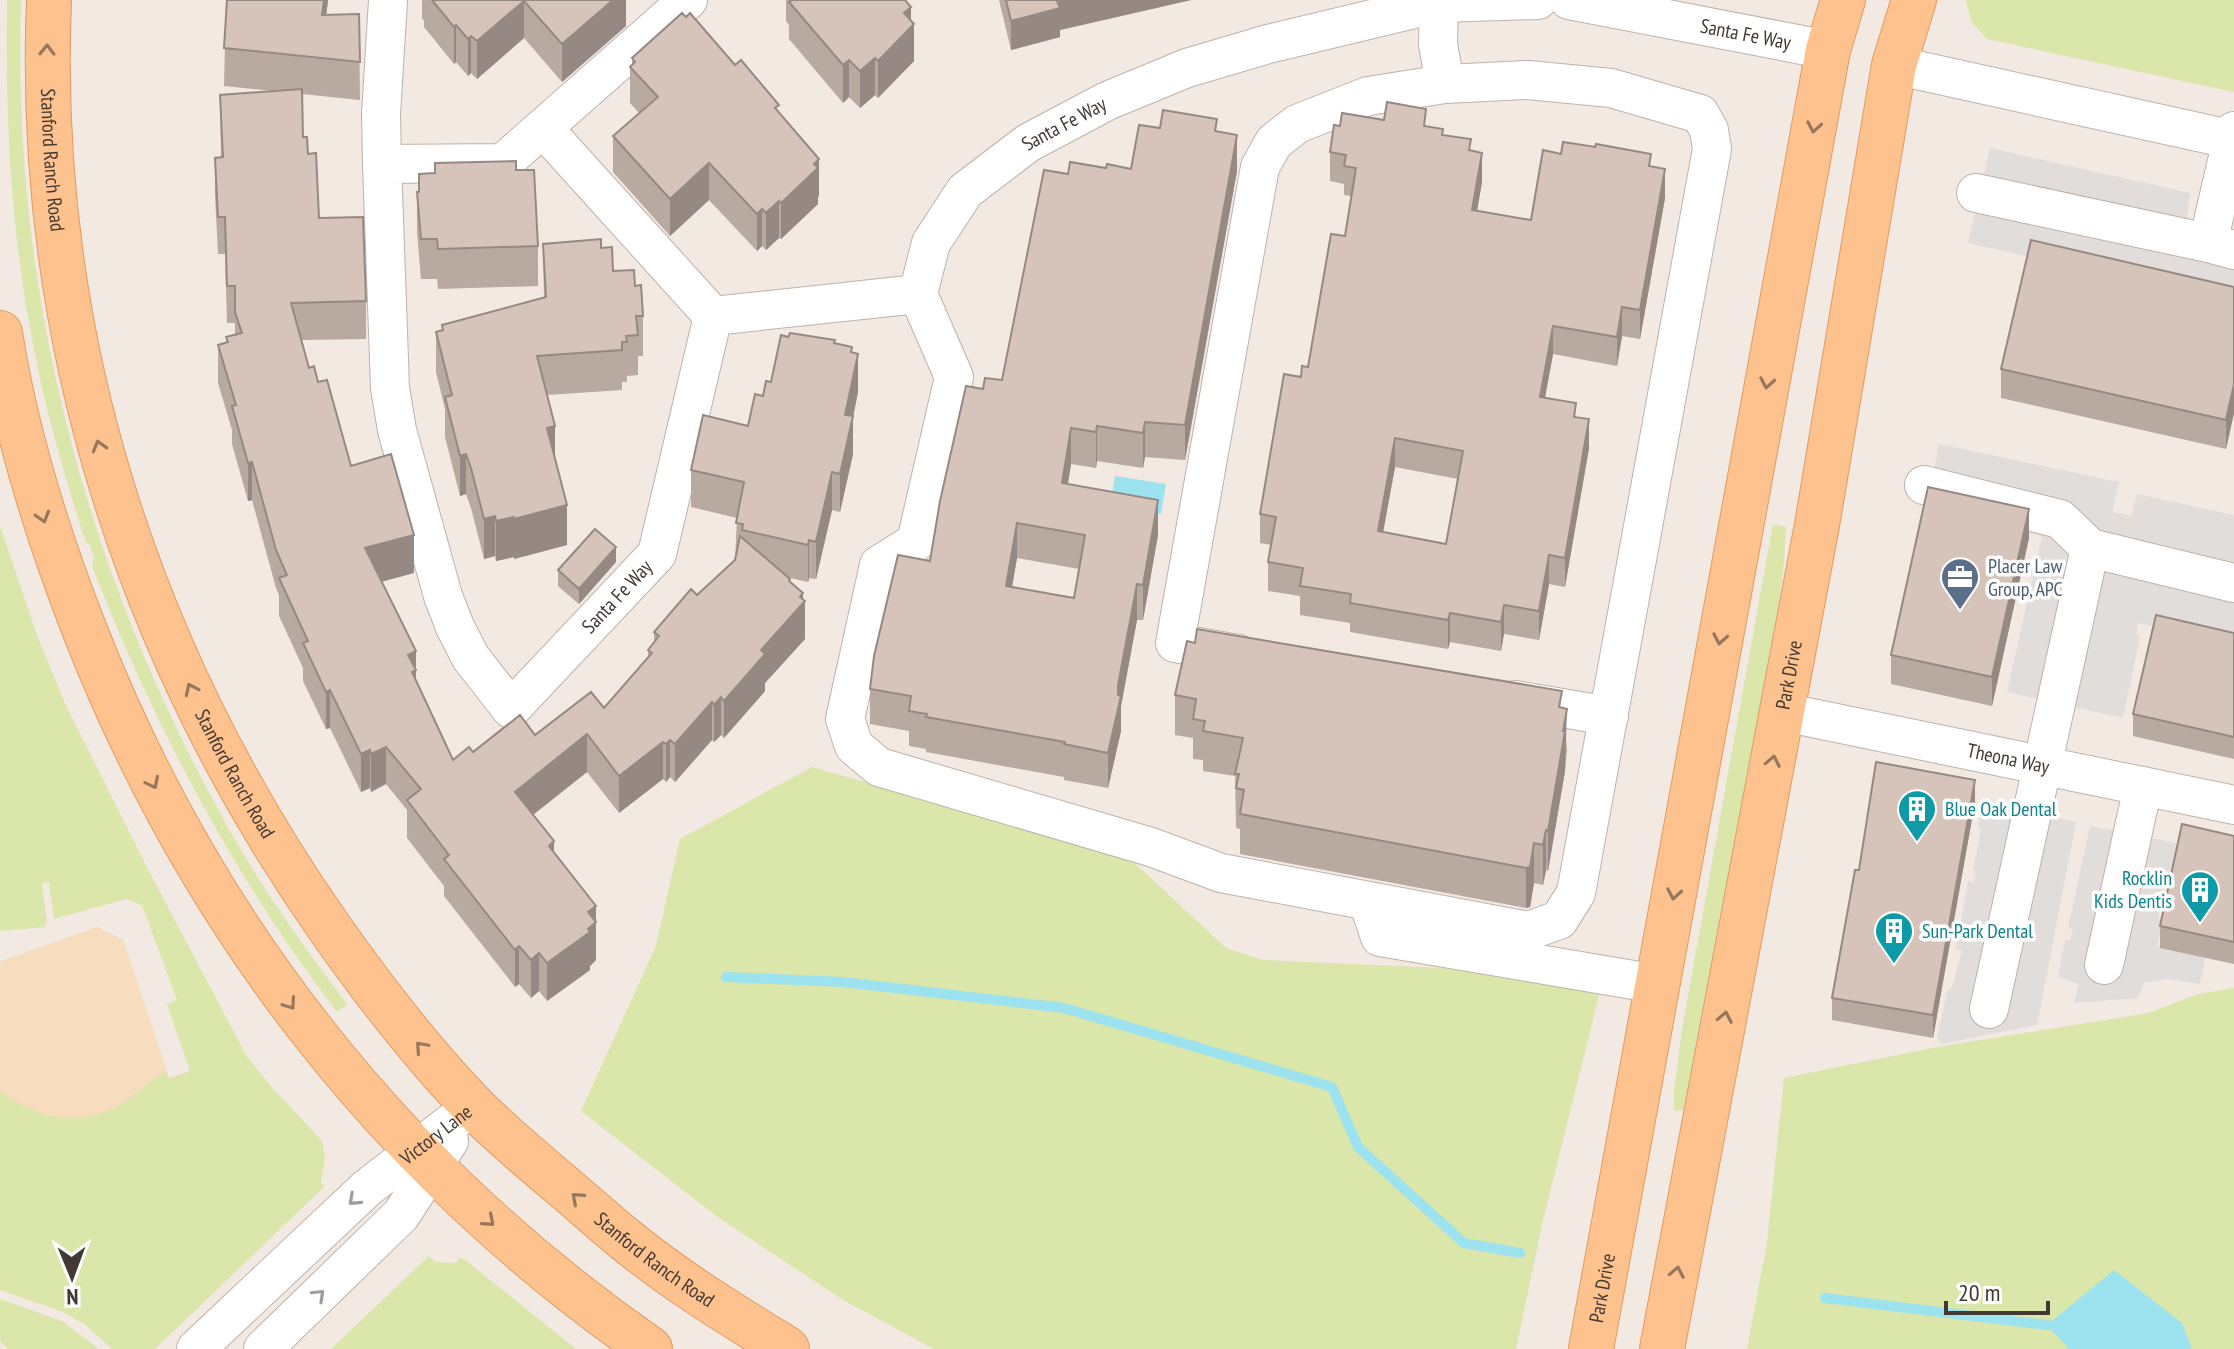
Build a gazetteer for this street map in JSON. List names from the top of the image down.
{
  "streets": {
    "main road": ["Stanford Ranch Road", "Park Drive"],
    "street": ["Santa Fe Way", "Theona Way", "Victory Lane"]
  },
  "crossings": [
    ["Santa Fe Way", "Park Drive"],
    ["Stanford Ranch Road", "Victory Lane"],
    ["Park Drive", "Theona Way"]
  ],
  "places": {
    "office": ["Placer Law Group, APC"],
    "building": ["Blue Oak Dental", "Rocklin Kids Dentis", "Sun-Park Dental"]
  },
  "scale_bar": "20 m",
  "north": "bottom"
}
